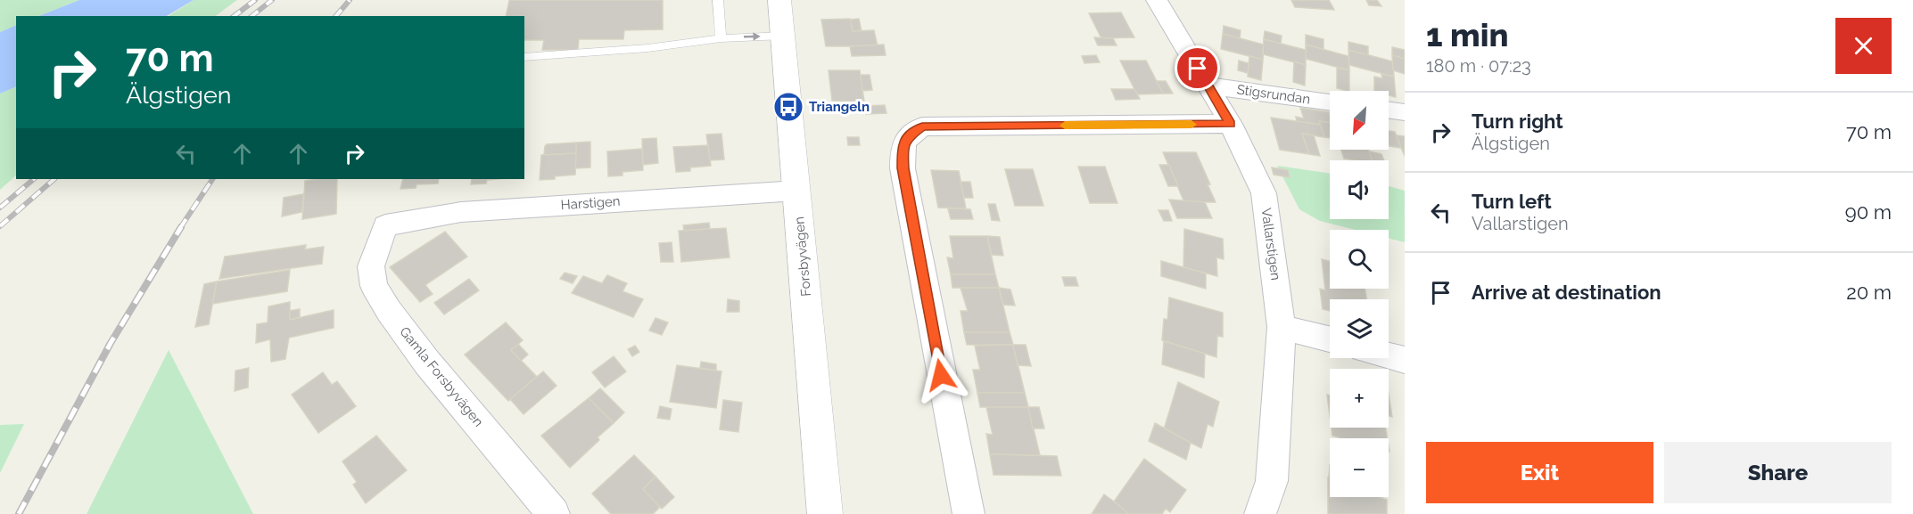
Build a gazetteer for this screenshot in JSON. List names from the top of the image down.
{
  "streets": {
    "street": [
      "Stigsrundan",
      "Harstigen",
      "Vallarstigen",
      "Forsbyvägen",
      "Gamla Forsbyvägen"
    ]
  },
  "crossings": [
    ["Stigsrundan", "Vallarstigen"],
    ["Harstigen", "Forsbyvägen"],
    ["Harstigen", "Gamla Forsbyvägen"]
  ],
  "places": {
    "bus stop": ["Triangeln"]
  },
  "north": "bottom left",
  "page": {
    "heading": ["1 min", "180 m · 07:23"],
    "turn": ["70 m", "Älgstigen"],
    "map_buttons": ["+", "−"],
    "list": [
      {
        "name": "Turn right",
        "note": "Älgstigen",
        "value": "70 m"
      },
      {
        "name": "Turn left",
        "note": "Vallarstigen",
        "value": "90 m"
      },
      {
        "name": "Arrive at destination",
        "value": "20 m"
      }
    ],
    "buttons": ["Exit", "Share"]
  }
}
